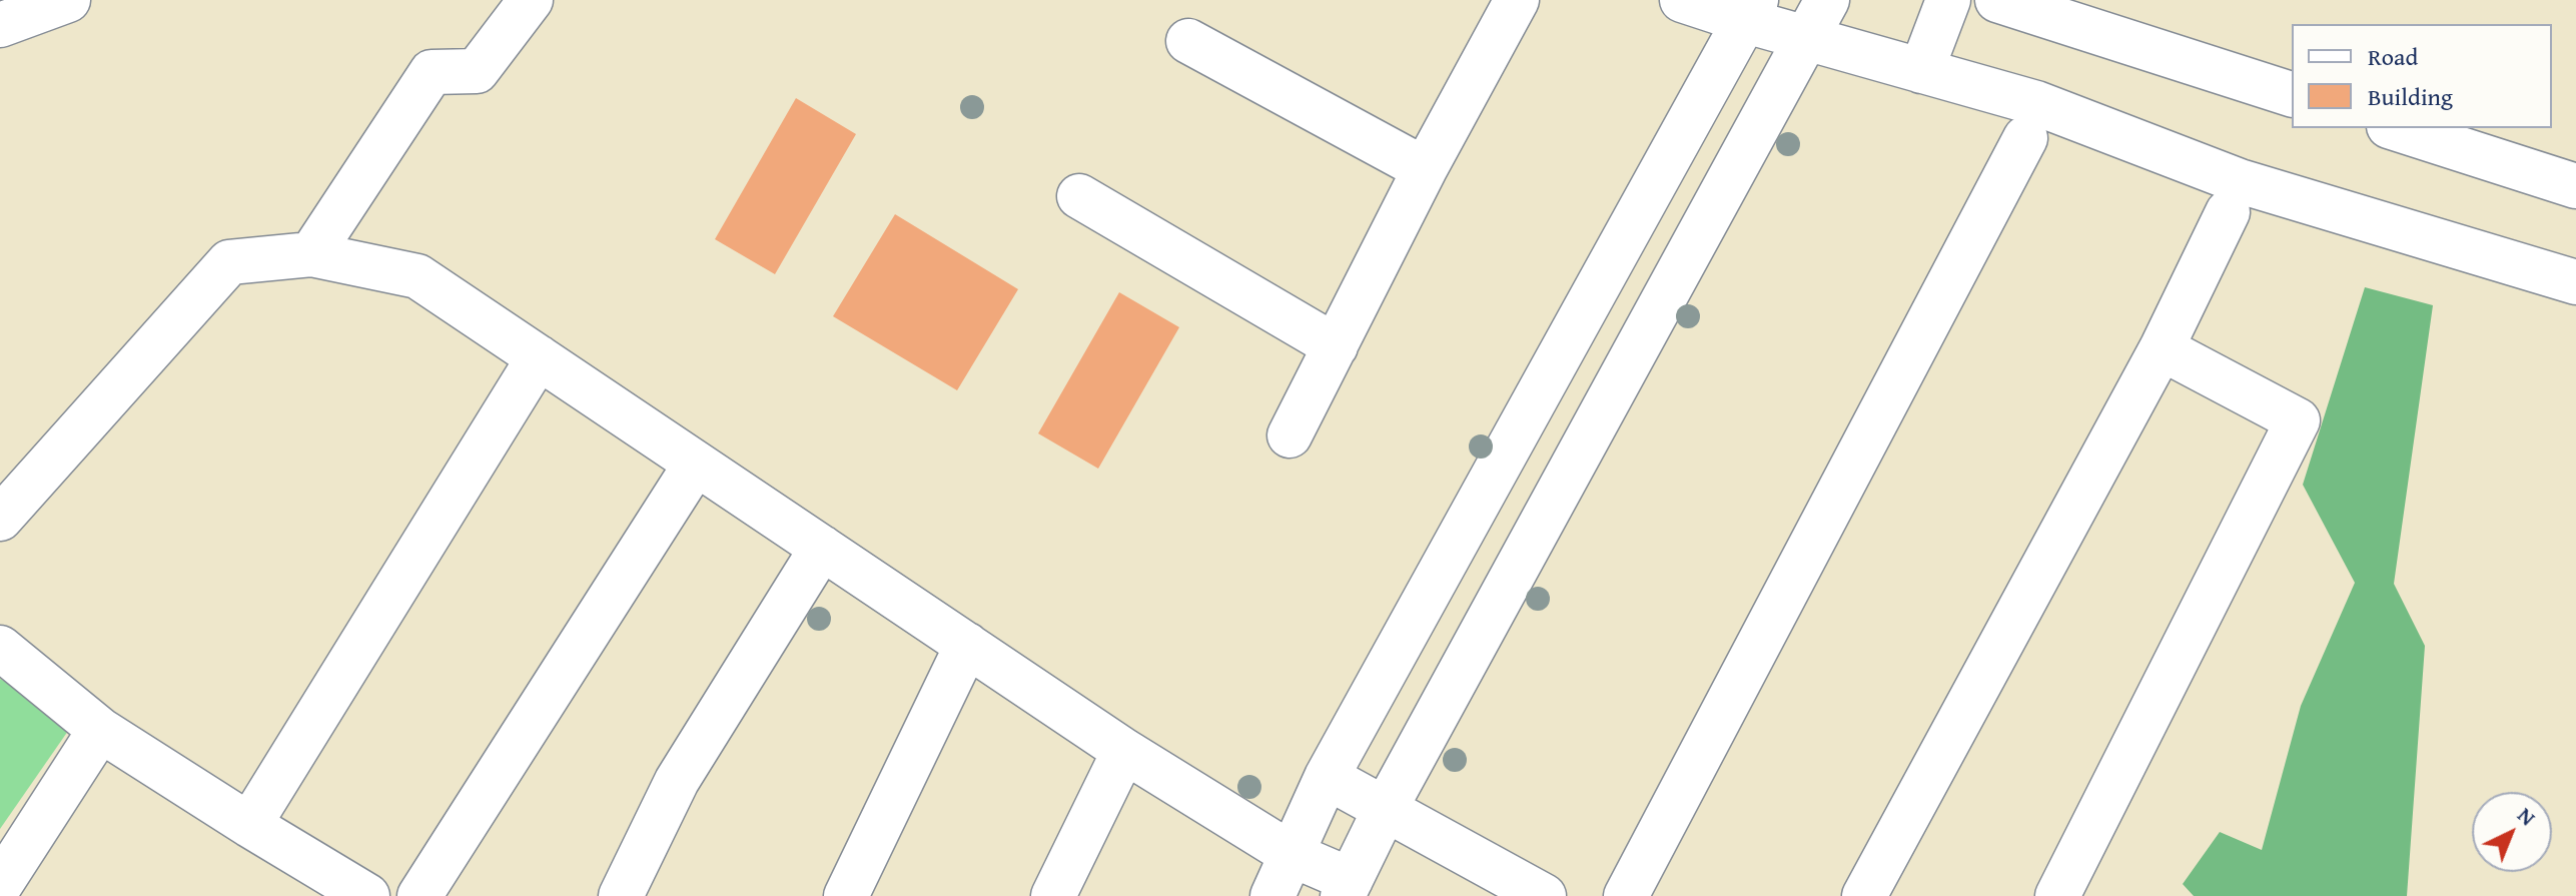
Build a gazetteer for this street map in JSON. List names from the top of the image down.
{
  "legend": ["Road", "Building"],
  "north": "top right"
}
